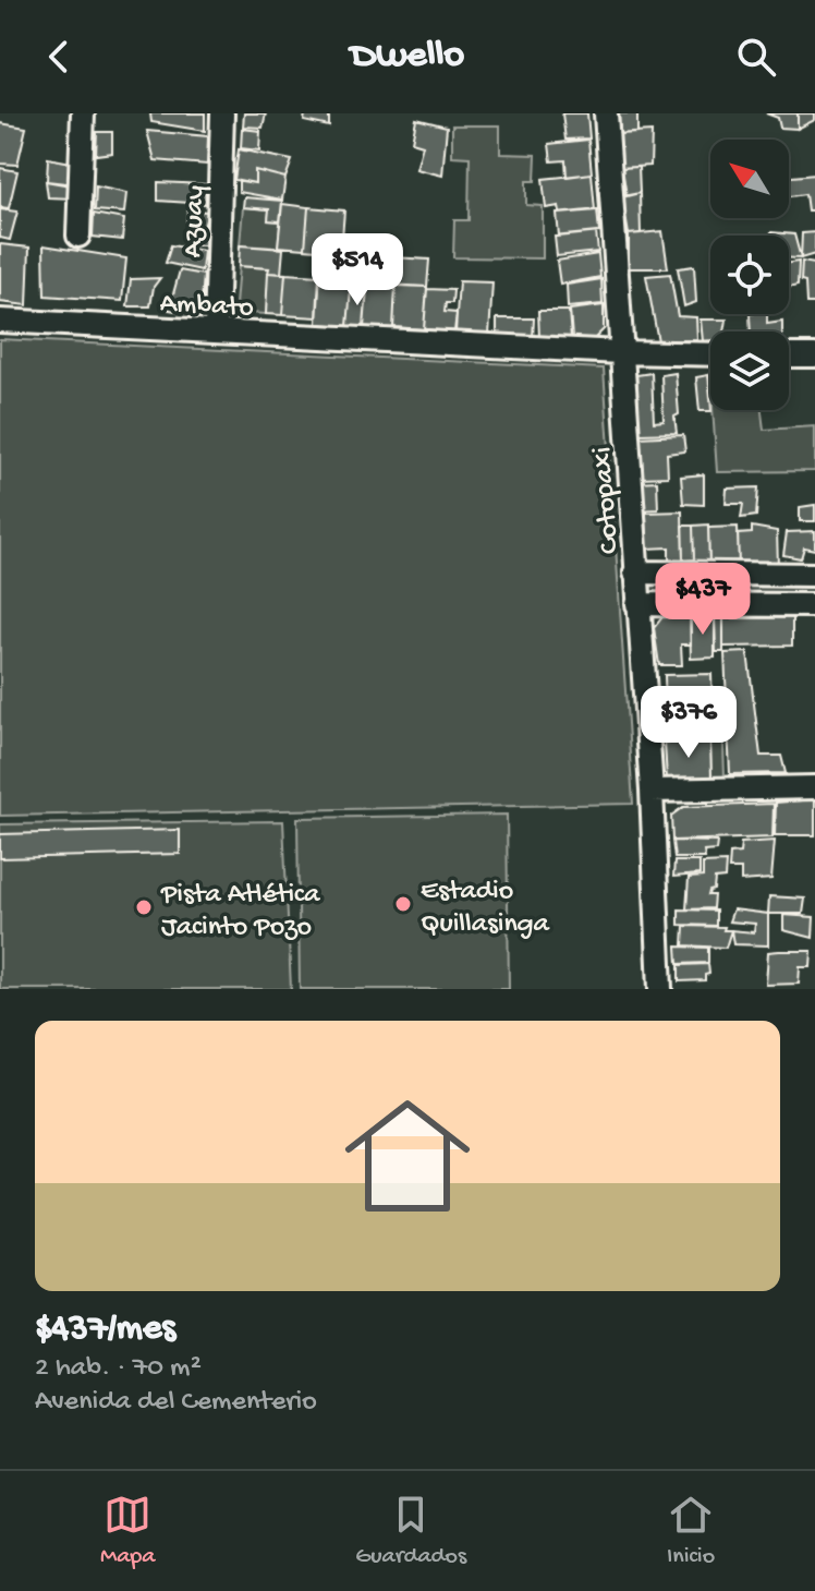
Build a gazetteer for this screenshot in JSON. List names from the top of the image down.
{
  "streets": {
    "street": ["Azuay", "Ambato", "Cotopaxi"]
  },
  "crossings": [
    ["Azuay", "Ambato"],
    ["Ambato", "Cotopaxi"]
  ],
  "places": ["Estadio Quillasinga", "Pista Atlética Jacinto Pozo"],
  "north": "top left",
  "page": {
    "header": "Dwello",
    "price": ["$514", "$437", "$376"],
    "list": [
      {
        "name": "$437/mes",
        "note": "2 hab. · 70 m² · Avenida del Cementerio"
      }
    ],
    "tabs": ["Mapa", "Guardados", "Inicio"]
  }
}
